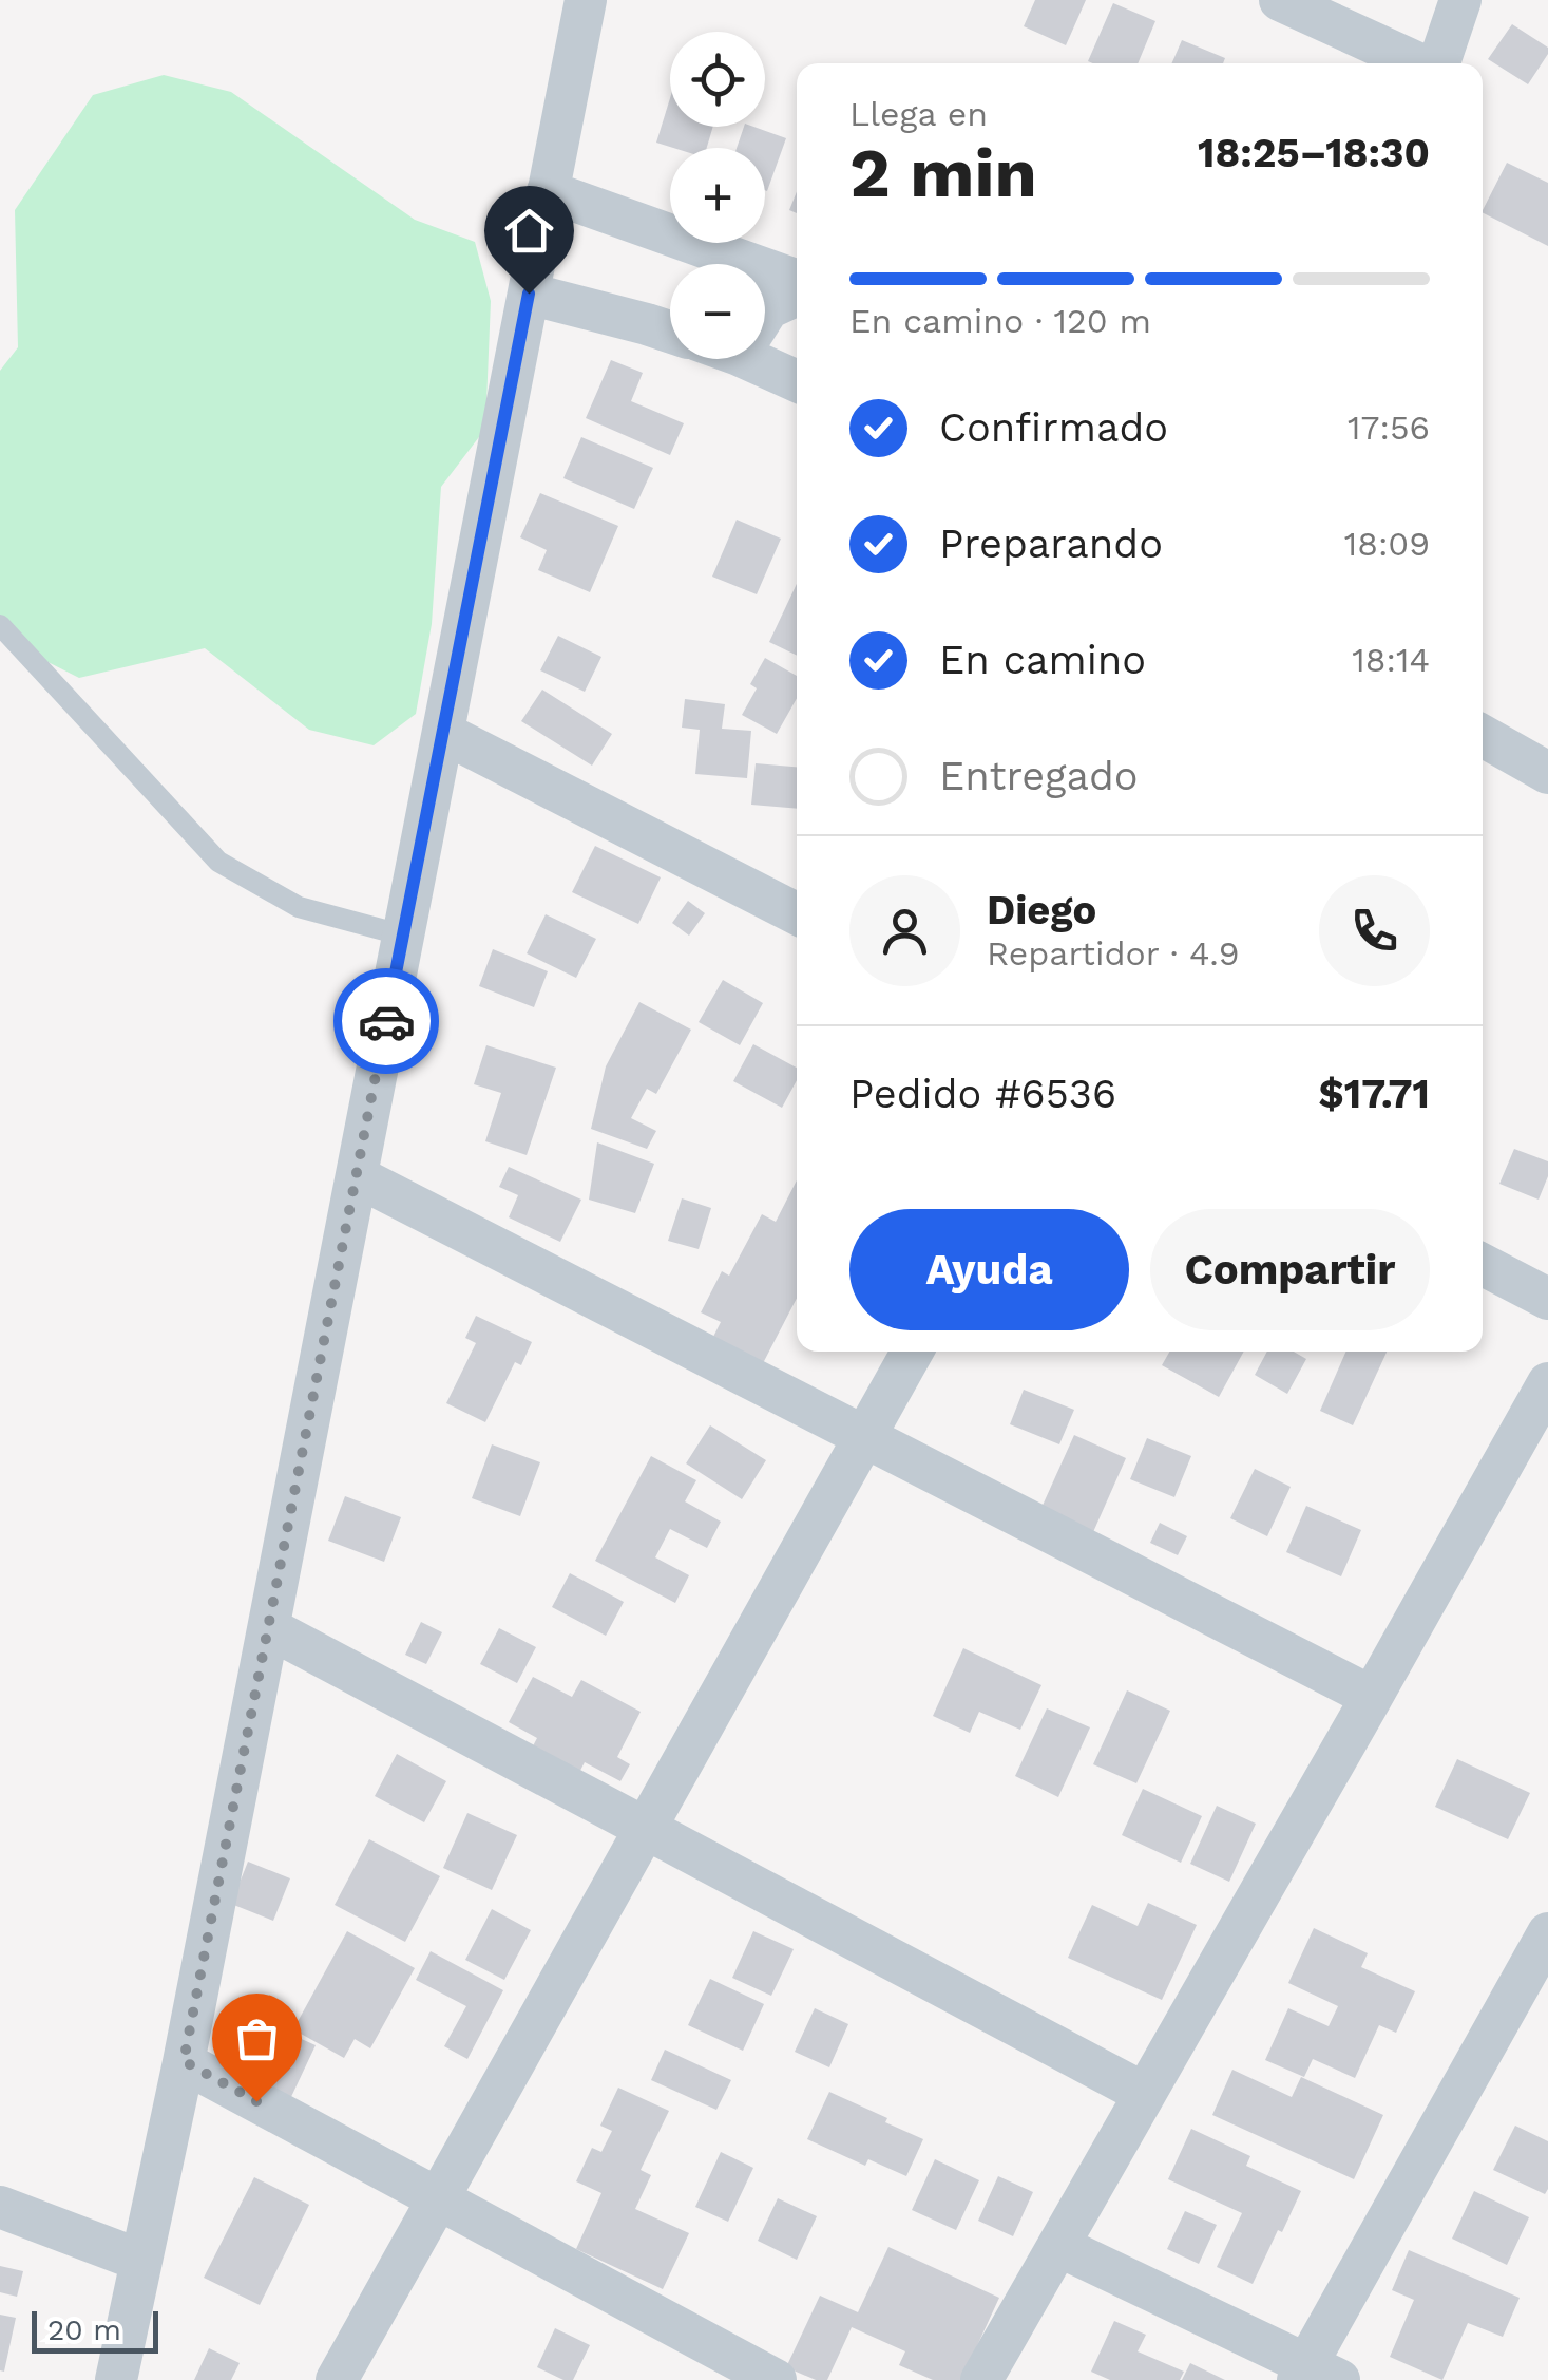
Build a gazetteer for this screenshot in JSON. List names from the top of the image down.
{
  "scale_bar": "20 m",
  "page": {
    "map_buttons": ["+", "−"],
    "heading": ["2 min", "Llega en", "18:25–18:30"],
    "panel": [
      "Diego",
      "Repartidor · 4.9",
      "Pedido #6536",
      "$17.71"
    ],
    "bar": "En camino · 120 m",
    "list": [
      ["Confirmado", "17:56"],
      ["Preparando", "18:09"],
      ["En camino", "18:14"],
      "Entregado"
    ],
    "buttons": ["Ayuda", "Compartir"],
    "scale": "20 m"
  }
}
